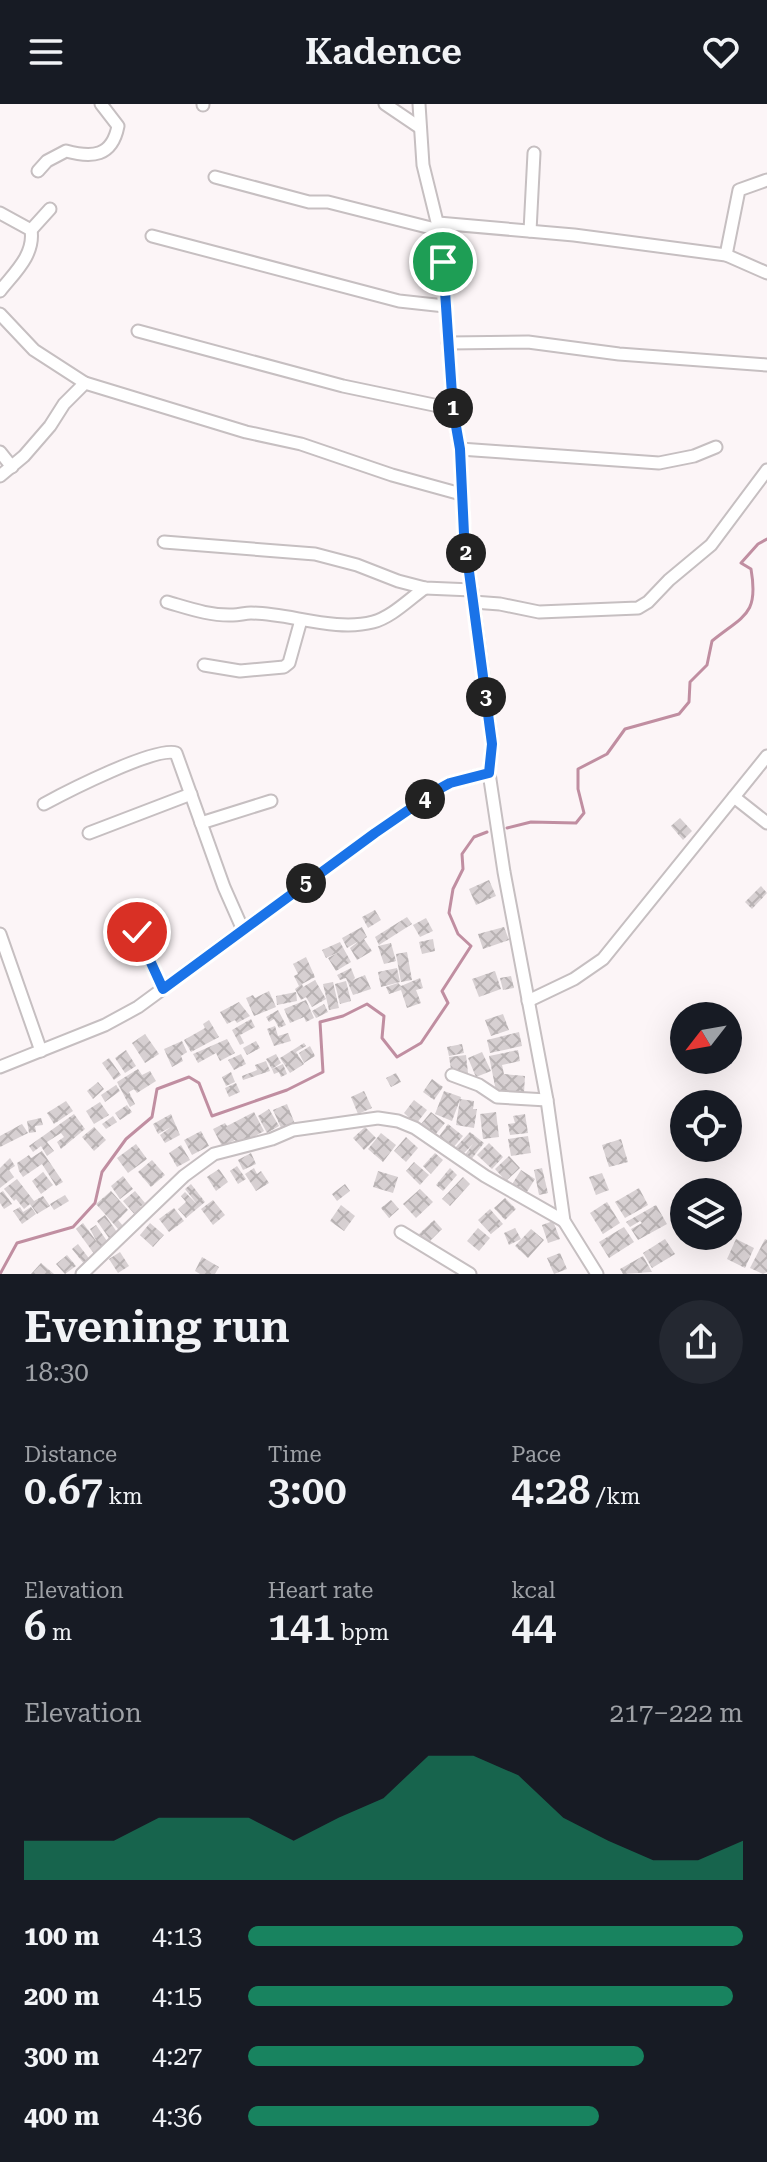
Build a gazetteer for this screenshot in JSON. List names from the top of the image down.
{
  "north": "bottom left",
  "page": {
    "header": "Kadence",
    "pins": [
      "1",
      "2",
      "3",
      "4",
      "5"
    ],
    "heading": ["Evening run", "18:30"],
    "stats": [
      ["Distance", "0.67 km"],
      ["Time", "3:00"],
      ["Pace", "4:28 /km"],
      ["Elevation", "6 m"],
      ["Heart rate", "141 bpm"],
      ["kcal", "44"]
    ],
    "chart": ["Elevation", "217–222 m"],
    "list": [
      {
        "name": "100 m",
        "note": "4:13"
      },
      {
        "name": "200 m",
        "note": "4:15"
      },
      {
        "name": "300 m",
        "note": "4:27"
      },
      {
        "name": "400 m",
        "note": "4:36"
      }
    ]
  }
}
